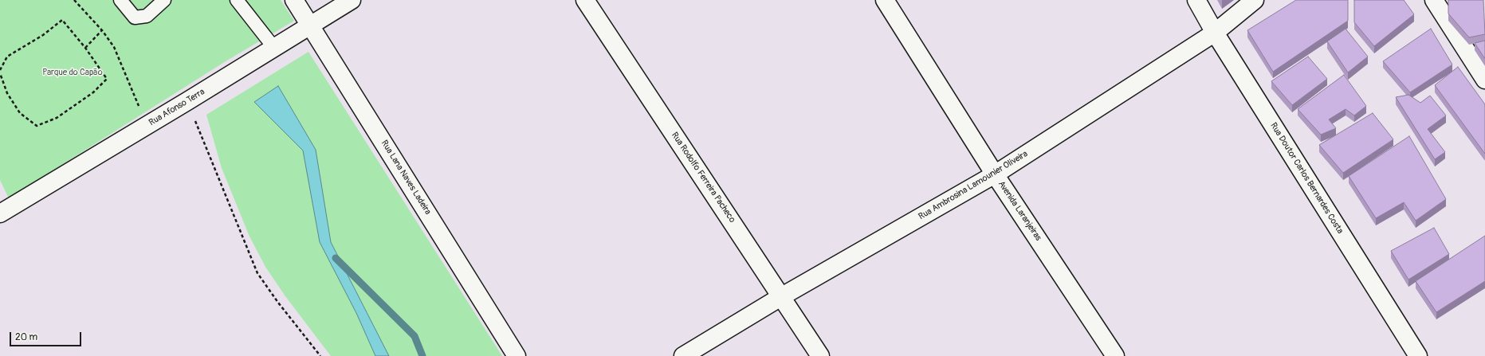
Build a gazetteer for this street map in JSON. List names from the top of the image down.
{
  "streets": {
    "street": [
      "Rua Afonso Terra",
      "Rua Lana Naves Ladeira",
      "Rua Rodolfo Ferreira Pacheco",
      "Rua Doutor Carlos Bernardes Costa",
      "Rua Ambrosina Lamounier Oliveira",
      "Avenida Laranjeiras"
    ]
  },
  "crossings": [
    ["Rua Afonso Terra", "Rua Lana Naves Ladeira"],
    ["Rua Rodolfo Ferreira Pacheco", "Rua Ambrosina Lamounier Oliveira"],
    ["Rua Doutor Carlos Bernardes Costa", "Rua Ambrosina Lamounier Oliveira"],
    ["Rua Ambrosina Lamounier Oliveira", "Avenida Laranjeiras"]
  ],
  "parks": ["Parque do Capão"],
  "scale_bar": "20 m"
}
